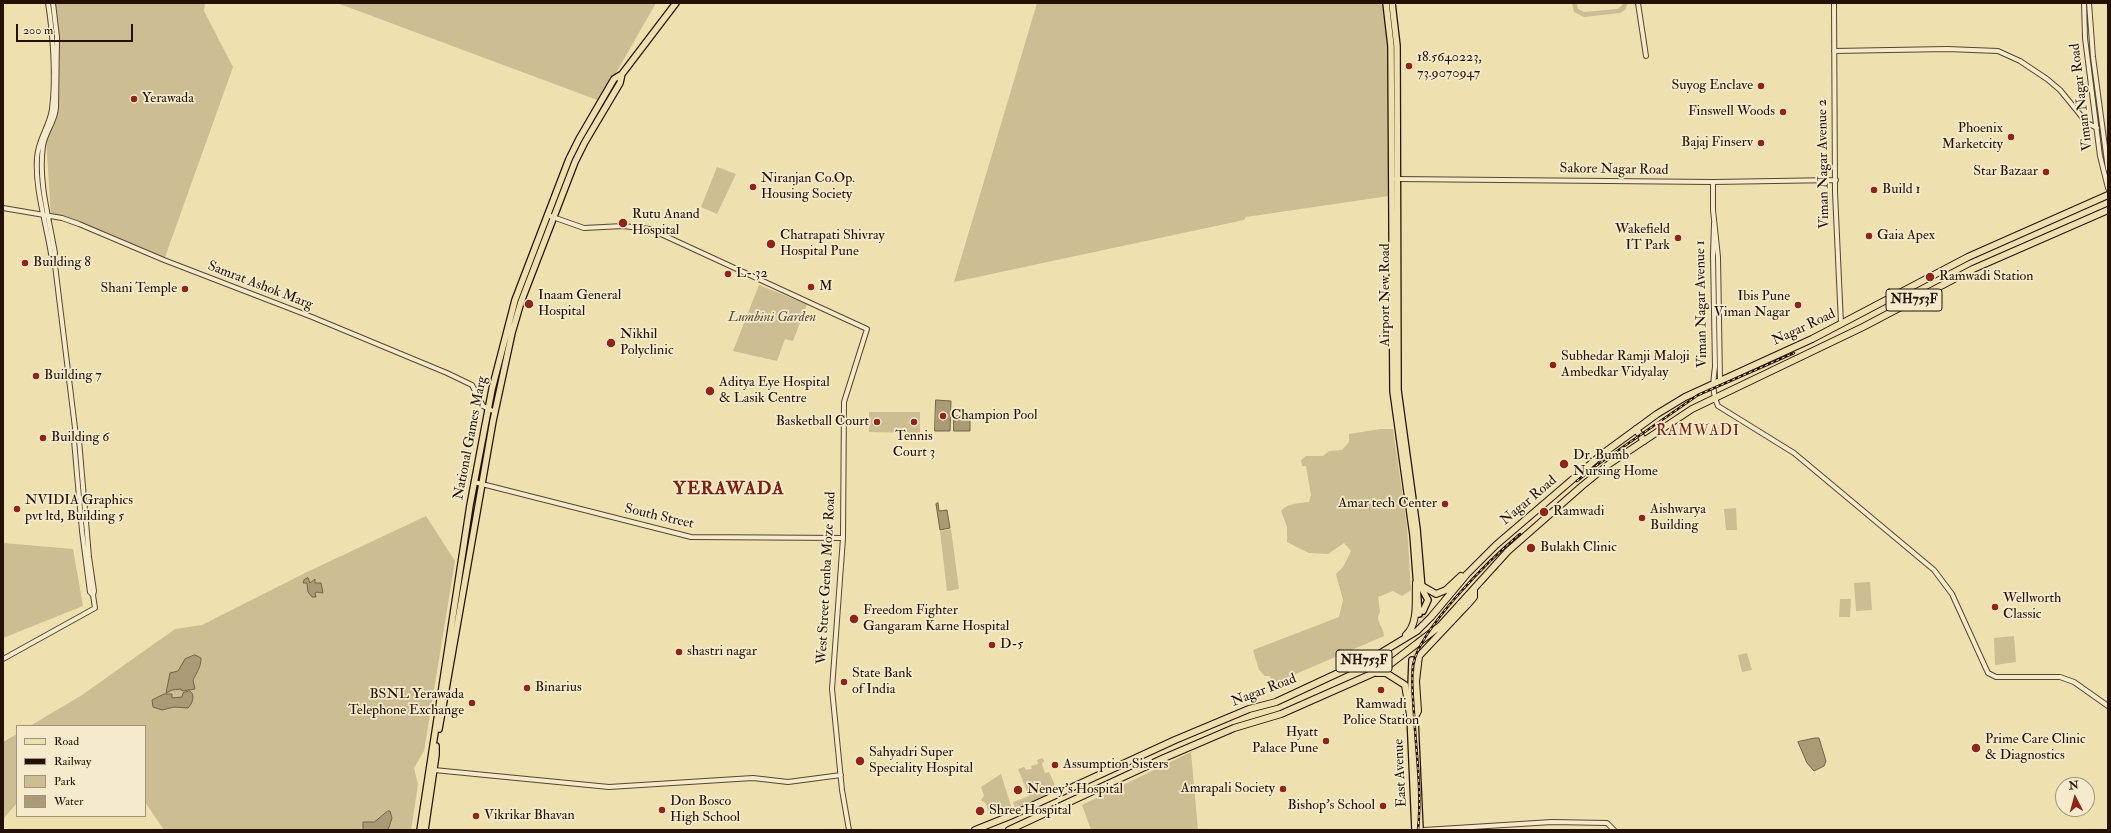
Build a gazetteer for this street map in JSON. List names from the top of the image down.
{
  "streets": {
    "highway": ["NH753F", "Nagar Road"],
    "main road": ["Airport New Road", "National Games Marg", "East Avenue"],
    "street": [
      "Viman Nagar Road",
      "Viman Nagar Avenue 2",
      "Sakore Nagar Road",
      "Samrat Ashok Marg",
      "Viman Nagar Avenue 1",
      "South Street",
      "West Street Genba Moze Road"
    ]
  },
  "crossings": [
    ["Viman Nagar Avenue 2", "Sakore Nagar Road"],
    ["Viman Nagar Avenue 2", "Nagar Road"],
    ["Sakore Nagar Road", "Airport New Road"],
    ["Sakore Nagar Road", "Viman Nagar Avenue 1"],
    ["Samrat Ashok Marg", "National Games Marg"],
    ["Viman Nagar Avenue 1", "Nagar Road"],
    ["National Games Marg", "South Street"],
    ["National Games Marg", "West Street Genba Moze Road"],
    ["South Street", "West Street Genba Moze Road"]
  ],
  "districts": ["RAMWADI", "YERAWADA"],
  "parks": ["Lumbini Garden"],
  "places": [
    "18.5640223, 73.9070947",
    "Suyog Enclave",
    "Yerawada",
    "Finswell Woods",
    "Phoenix Marketcity",
    "Bajaj Finserv",
    "Star Bazaar",
    "Niranjan Co.Op. Housing Society",
    "Build 1",
    "Rutu Anand Hospital",
    "Gaia Apex",
    "Wakefield IT Park",
    "Chatrapati Shivray Hospital Pune",
    "Building 8",
    "L- 32",
    "Ramwadi Station",
    "M",
    "Shani Temple",
    "Inaam General Hospital",
    "Ibis Pune Viman Nagar",
    "Nikhil Polyclinic",
    "Subhedar Ramji Maloji Ambedkar Vidyalay",
    "Building 7",
    "Aditya Eye Hospital & Lasik Centre",
    "Champion Pool",
    "Basketball Court",
    "Tennis Court 3",
    "Building 6",
    "Dr. Bumb Nursing Home",
    "Amar tech Center",
    "NVIDIA Graphics pvt ltd, Building 5",
    "Ramwadi",
    "Aishwarya Building",
    "Bulakh Clinic",
    "Wellworth Classic",
    "Freedom Fighter Gangaram Karne Hospital",
    "D-5",
    "shastri nagar",
    "State Bank of India",
    "Binarius",
    "Ramwadi Police Station",
    "BSNL Yerawada Telephone Exchange",
    "Hyatt Palace Pune",
    "Prime Care Clinic & Diagnostics",
    "Sahyadri Super Speciality Hospital",
    "Assumption Sisters",
    "Amrapali Society",
    "Neney's Hospital",
    "Bishop's School",
    "Don Bosco High School",
    "Shree Hospital",
    "Vikrikar Bhavan"
  ],
  "legend": [
    "Road",
    "Railway",
    "Park",
    "Water"
  ],
  "scale_bar": "200 m",
  "north": "top"
}
